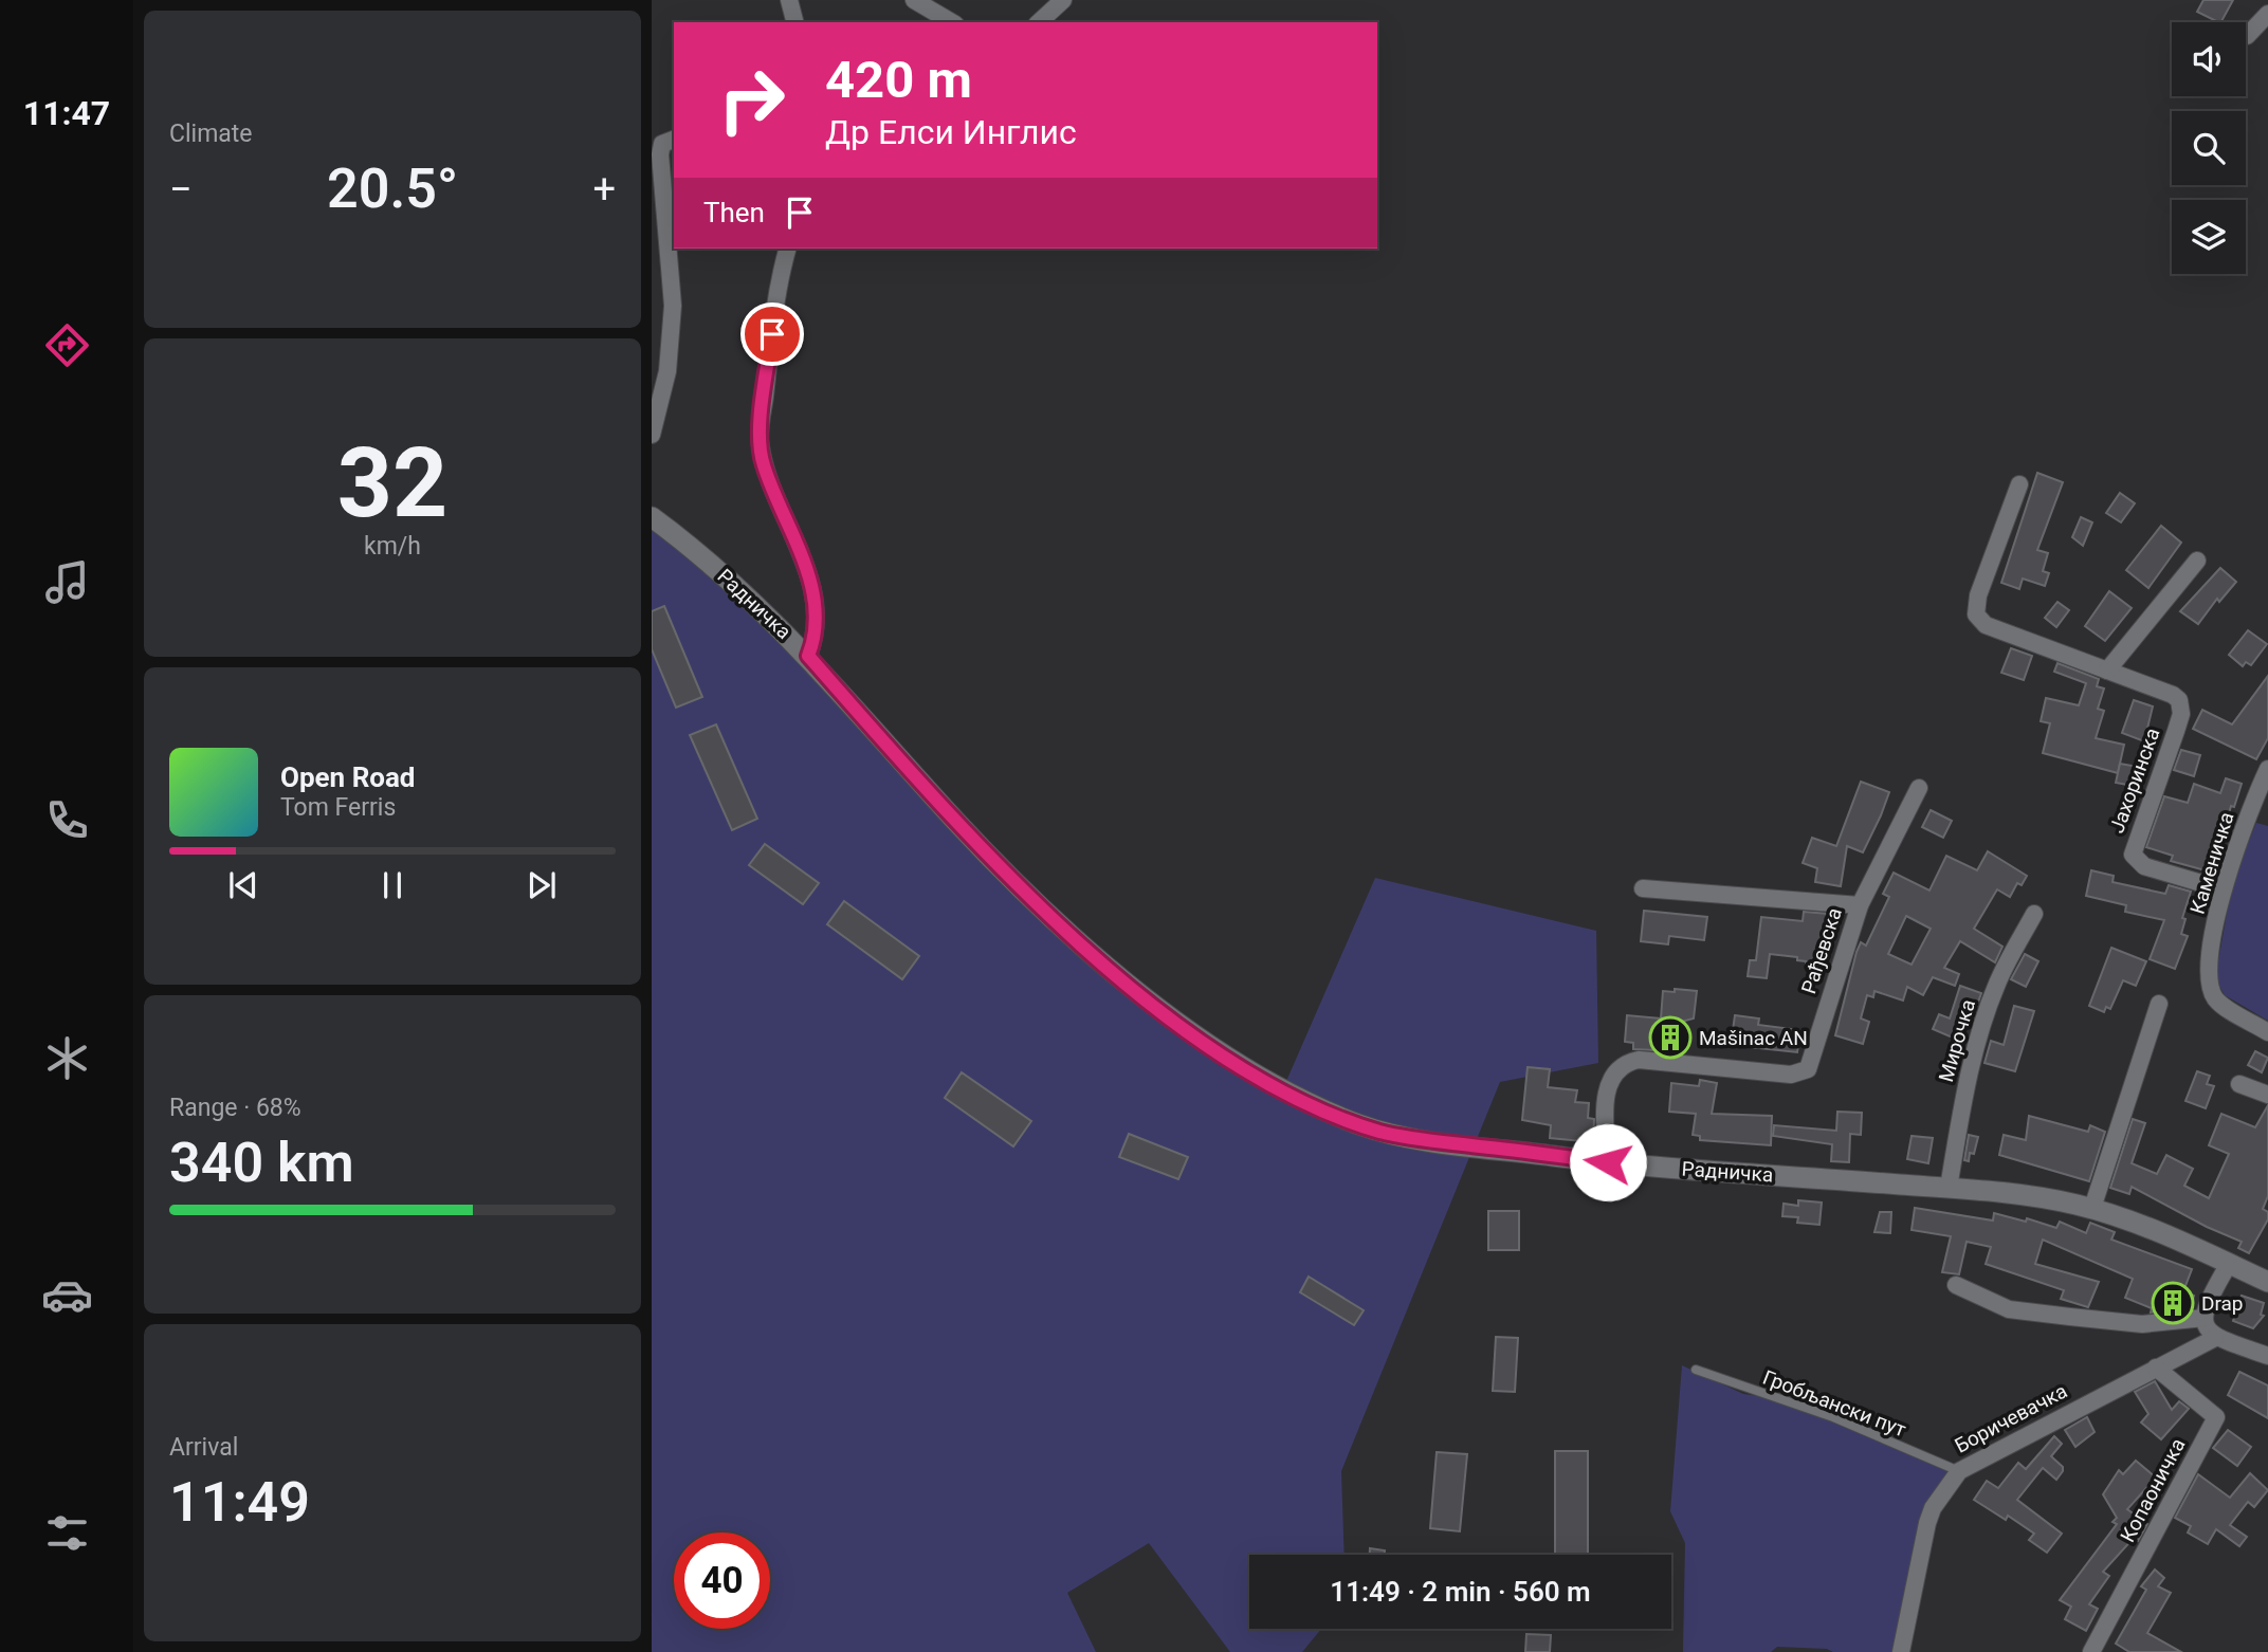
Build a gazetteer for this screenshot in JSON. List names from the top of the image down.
{
  "streets": {
    "street": [
      "Радничка",
      "Јахоринска",
      "Каменичка",
      "Рађевска",
      "Мирочка",
      "Боричевачка",
      "Копаоничка"
    ],
    "lane": ["Гробљански пут"]
  },
  "crossings": [
    ["Радничка", "Рађевска"],
    ["Радничка", "Мирочка"],
    ["Јахоринска", "Каменичка"],
    ["Гробљански пут", "Боричевачка"],
    ["Боричевачка", "Копаоничка"]
  ],
  "places": {
    "building": ["Mašinac AN", "Drap"]
  },
  "page": {
    "tabs": "11:47",
    "tile": [
      "Climate",
      ["32", "km/h"],
      ["Range · 68%", "340 km"],
      ["Arrival", "11:49"]
    ],
    "turn": ["420 m", "Др Елси Инглис"],
    "heat": ["−", "20.5°", "+"],
    "then": "Then",
    "song": ["Open Road", "Tom Ferris"],
    "limit": "40",
    "trip": "11:49 · 2 min · 560 m"
  }
}
